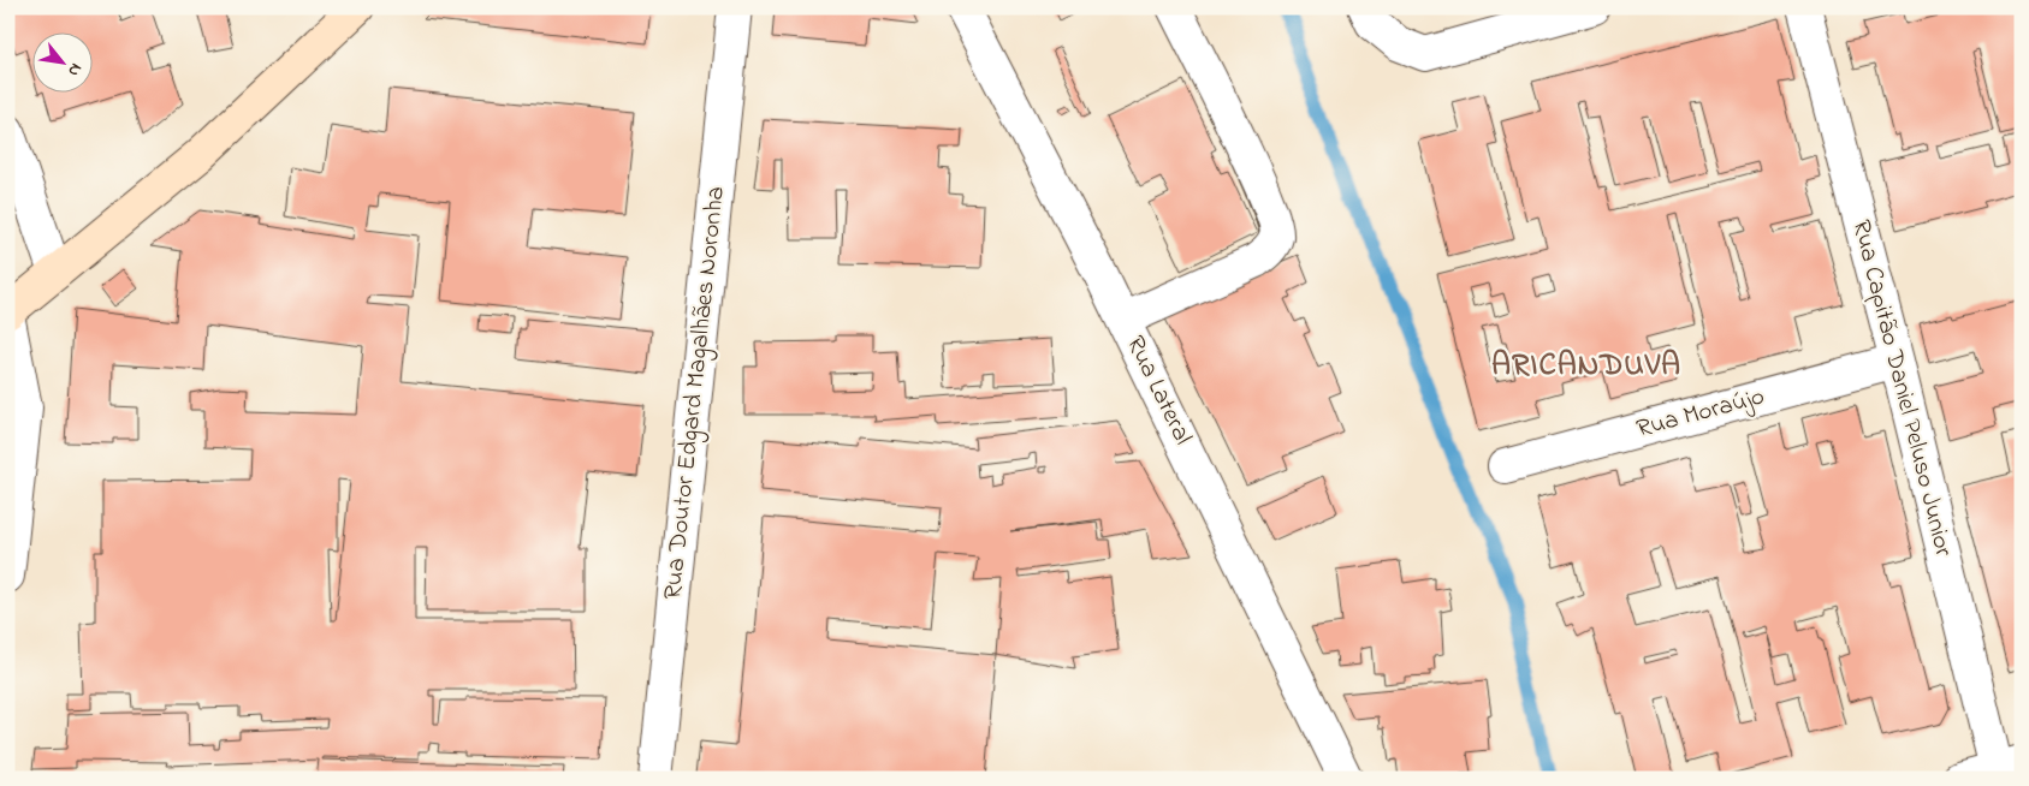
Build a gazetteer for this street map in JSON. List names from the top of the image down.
{
  "streets": {
    "street": [
      "Rua Capitão Daniel Peluso Junior",
      "Rua Lateral",
      "Rua Doutor Edgard Magalhães Noronha",
      "Rua Moraújo"
    ]
  },
  "crossings": [
    ["Rua Capitão Daniel Peluso Junior", "Rua Moraújo"]
  ],
  "districts": ["ARICANDUVA"],
  "north": "bottom right"
}
